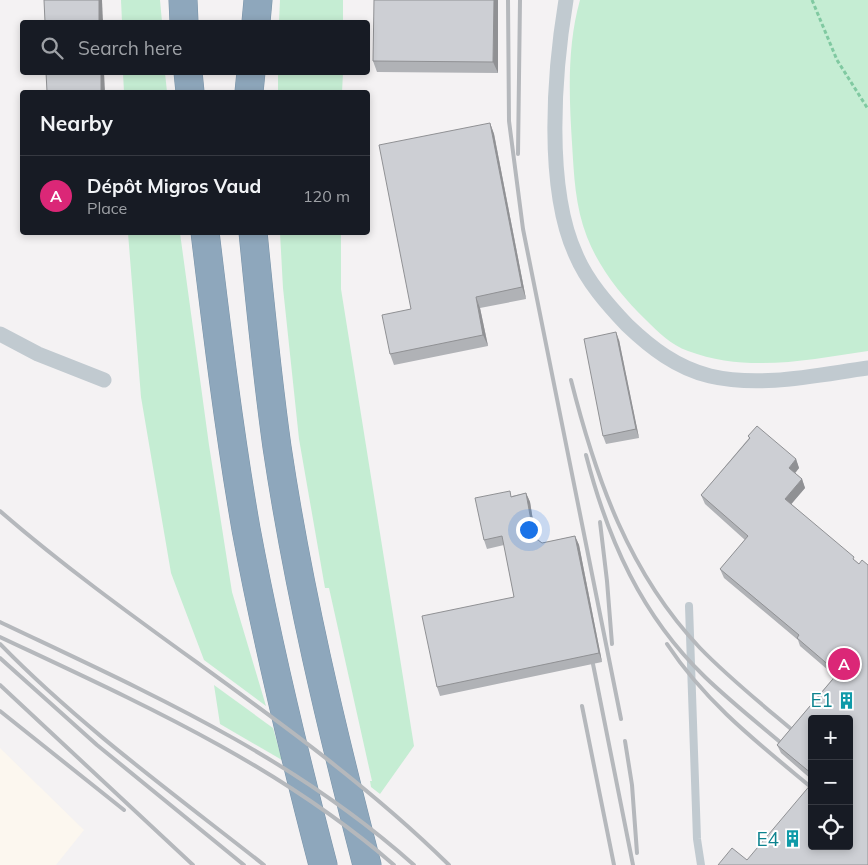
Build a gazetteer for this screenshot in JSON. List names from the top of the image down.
{
  "places": {
    "building": ["E1", "E4"]
  },
  "page": {
    "search": "Search here",
    "heading": "Nearby",
    "list": [
      {
        "mark": "A",
        "name": "Dépôt Migros Vaud",
        "note": "Place",
        "value": "120 m"
      }
    ],
    "pins": "A",
    "map_buttons": ["+", "−"]
  }
}
